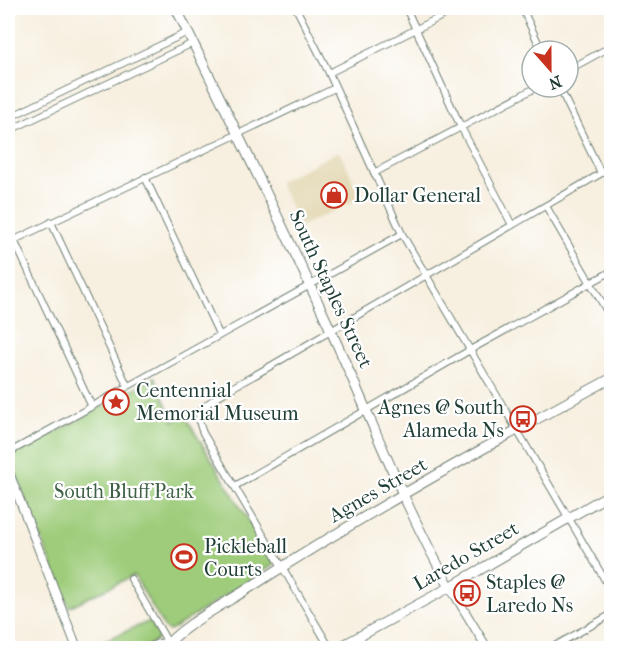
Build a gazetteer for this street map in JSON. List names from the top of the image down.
{
  "streets": {
    "main road": ["South Staples Street", "Agnes Street", "Laredo Street"]
  },
  "crossings": [
    ["South Staples Street", "Agnes Street"],
    ["South Staples Street", "Laredo Street"]
  ],
  "parks": ["South Bluff Park"],
  "places": {
    "shop": ["Dollar General"],
    "place": ["Centennial Memorial Museum"],
    "bus stop": ["Agnes @ South Alameda Ns", "Staples @ Laredo Ns"],
    "sports": ["Pickleball Courts"]
  },
  "north": "bottom"
}
